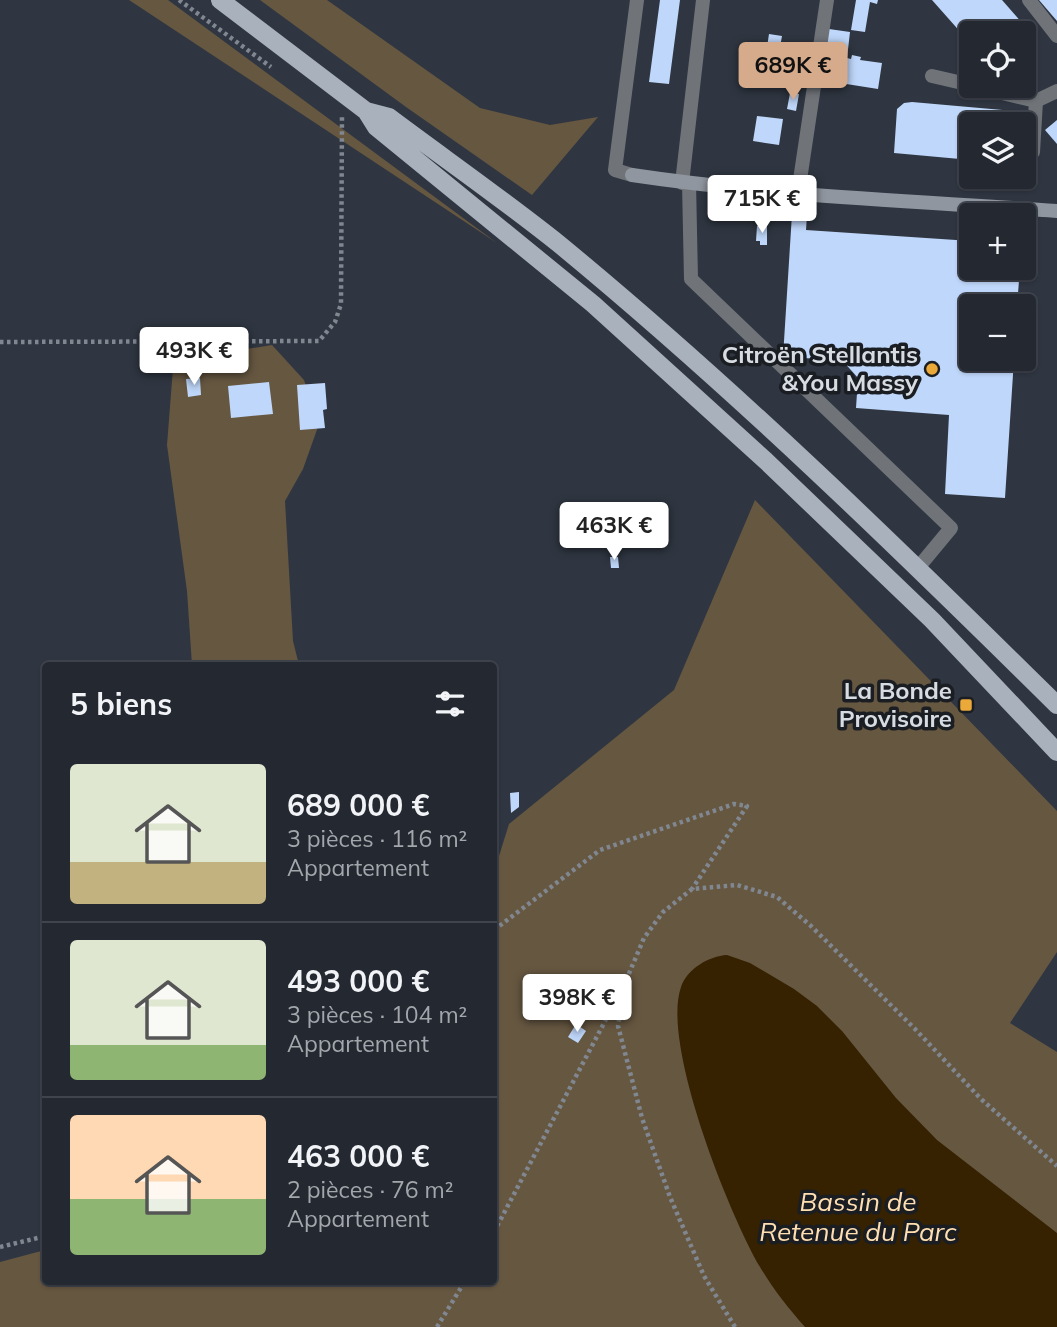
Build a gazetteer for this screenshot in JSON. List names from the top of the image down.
{
  "water": ["Bassin de Retenue du Parc"],
  "places": {
    "other": ["Citroën Stellantis &You Massy"],
    "transit": ["La Bonde Provisoire"]
  },
  "page": {
    "map_buttons": ["+", "−"],
    "price": [
      "689K €",
      "715K €",
      "493K €",
      "463K €",
      "398K €"
    ],
    "heading": "5 biens",
    "list": [
      {
        "name": "689 000 €",
        "note": "3 pièces · 116 m² · Appartement"
      },
      {
        "name": "493 000 €",
        "note": "3 pièces · 104 m² · Appartement"
      },
      {
        "name": "463 000 €",
        "note": "2 pièces · 76 m² · Appartement"
      }
    ]
  }
}
